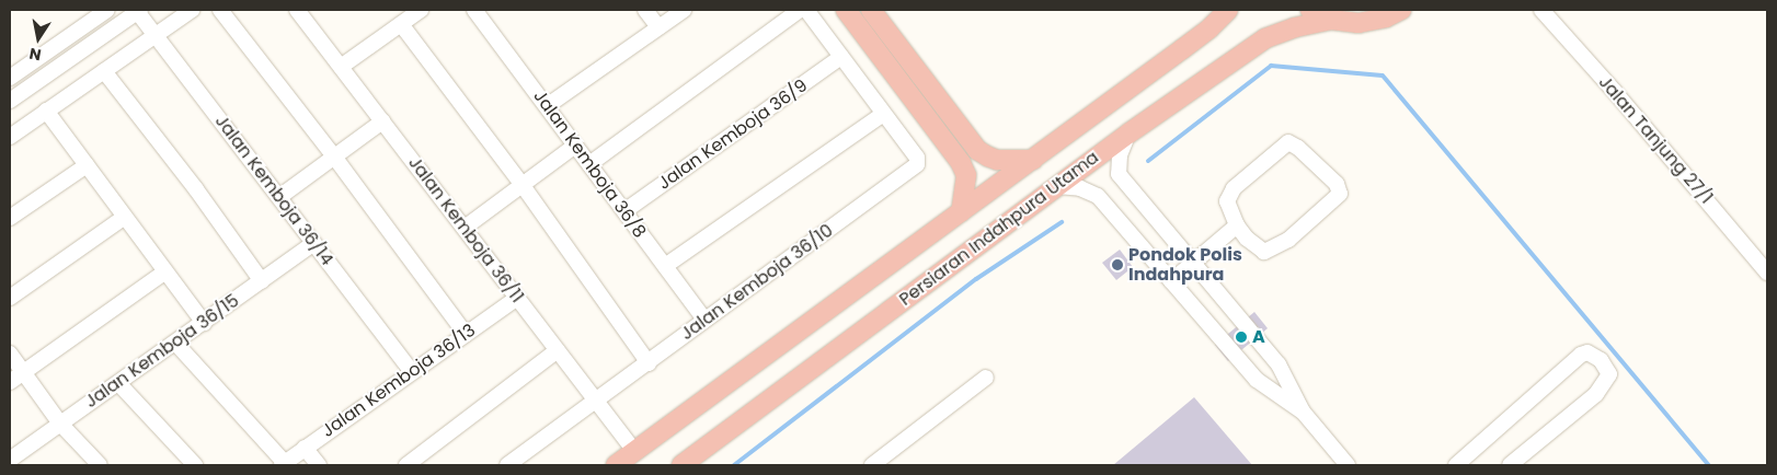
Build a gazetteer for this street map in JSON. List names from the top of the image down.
{
  "streets": {
    "main road": ["Persiaran Indahpura Utama"],
    "street": [
      "Jalan Kemboja 36/9",
      "Jalan Tanjung 27/1",
      "Jalan Kemboja 36/8",
      "Jalan Kemboja 36/14",
      "Jalan Kemboja 36/11",
      "Jalan Kemboja 36/10",
      "Jalan Kemboja 36/15",
      "Jalan Kemboja 36/13"
    ]
  },
  "crossings": [
    ["Jalan Kemboja 36/9", "Jalan Kemboja 36/8"],
    ["Jalan Kemboja 36/8", "Jalan Kemboja 36/10"],
    ["Jalan Kemboja 36/14", "Jalan Kemboja 36/15"],
    ["Jalan Kemboja 36/14", "Jalan Kemboja 36/13"],
    ["Persiaran Indahpura Utama", "Jalan Kemboja 36/11"],
    ["Jalan Kemboja 36/11", "Jalan Kemboja 36/10"],
    ["Jalan Kemboja 36/11", "Jalan Kemboja 36/13"]
  ],
  "places": ["Pondok Polis Indahpura", "A"],
  "north": "bottom"
}
